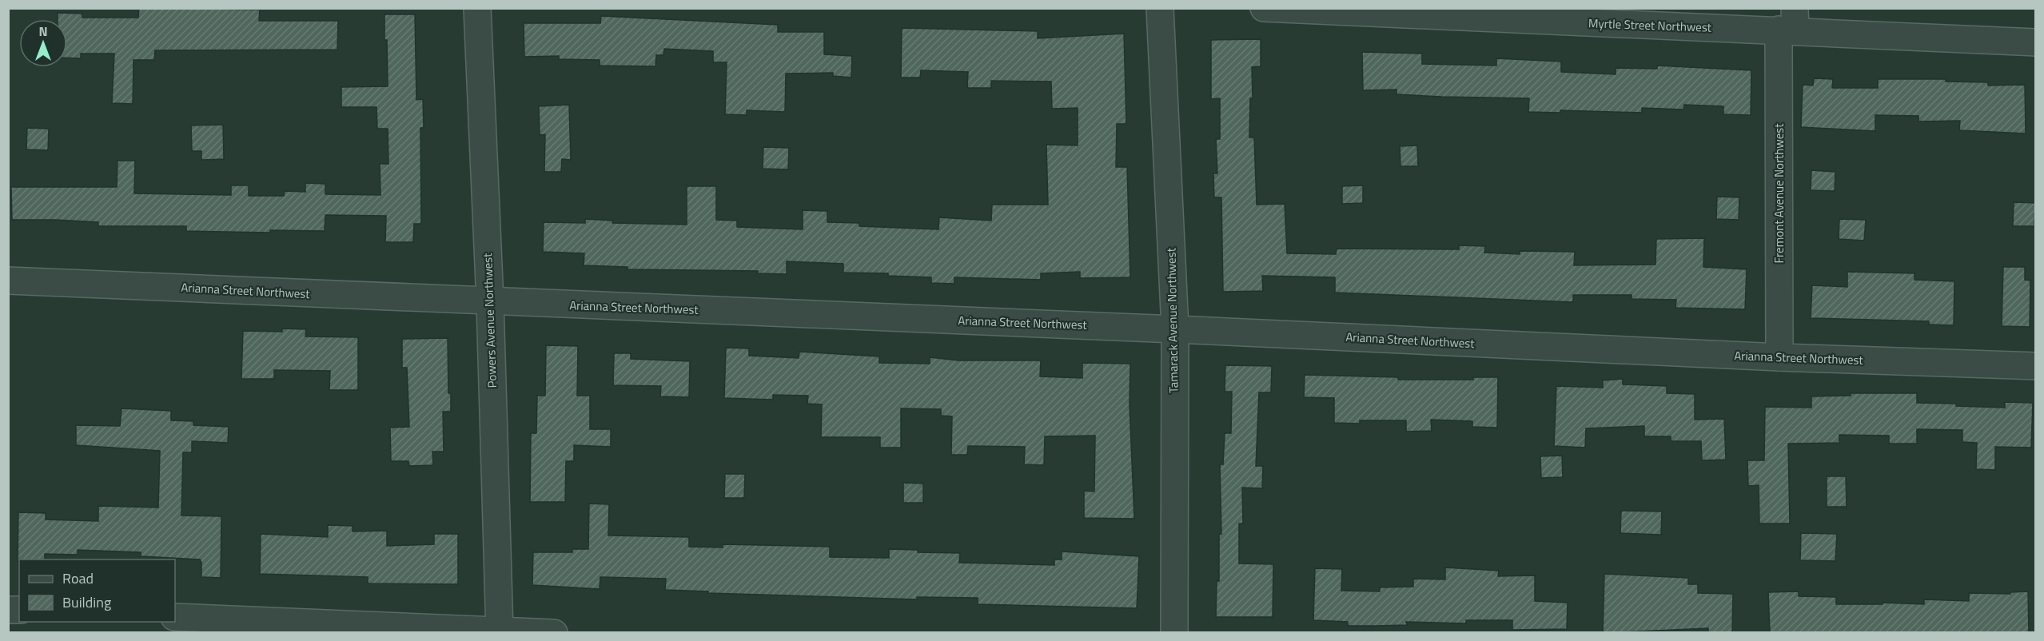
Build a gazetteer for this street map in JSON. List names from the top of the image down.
{
  "streets": {
    "street": [
      "Myrtle Street Northwest",
      "Fremont Avenue Northwest",
      "Arianna Street Northwest",
      "Powers Avenue Northwest",
      "Tamarack Avenue Northwest"
    ]
  },
  "crossings": [
    ["Myrtle Street Northwest", "Fremont Avenue Northwest"],
    ["Fremont Avenue Northwest", "Arianna Street Northwest"],
    ["Arianna Street Northwest", "Powers Avenue Northwest"],
    ["Arianna Street Northwest", "Tamarack Avenue Northwest"]
  ],
  "legend": ["Road", "Building"],
  "north": "top"
}
